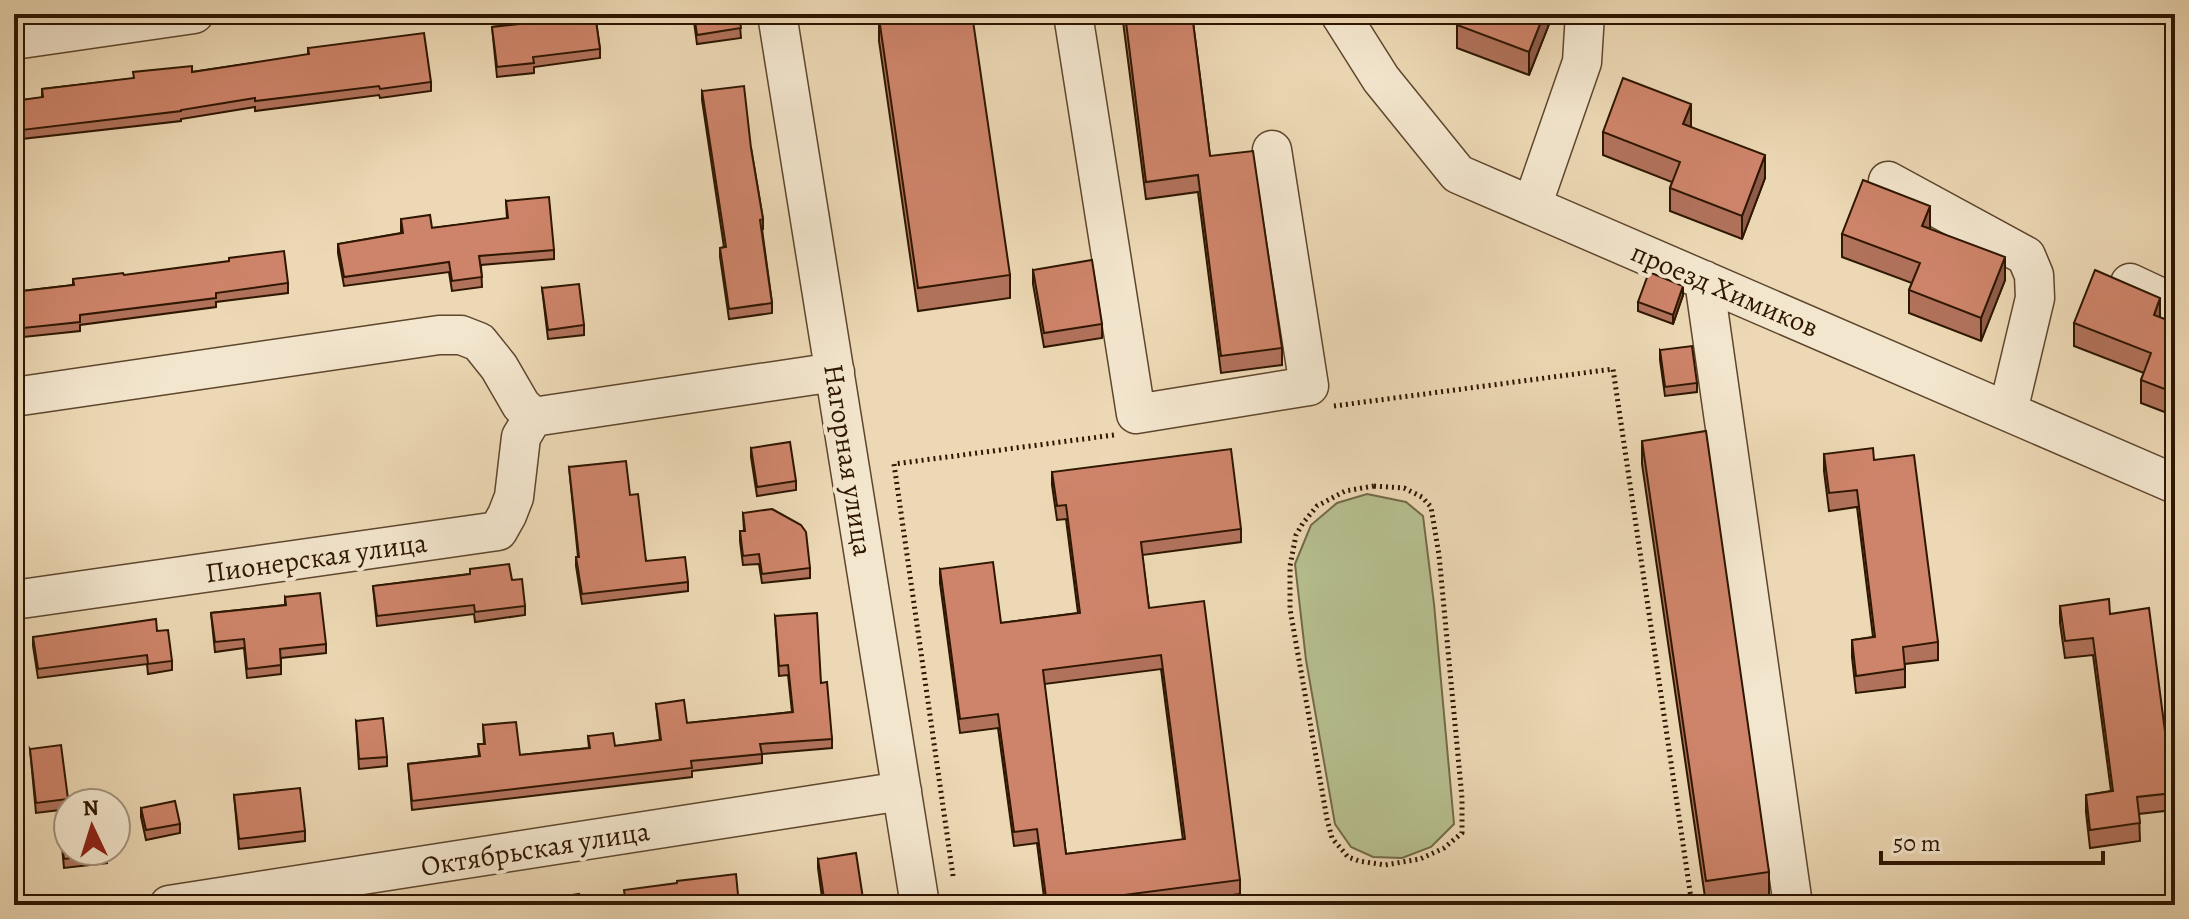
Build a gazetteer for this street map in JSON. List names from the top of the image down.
{
  "streets": {
    "street": [
      "проезд Химиков",
      "Нагорная улица",
      "Пионерская улица",
      "Октябрьская улица"
    ]
  },
  "crossings": [
    ["Нагорная улица", "Октябрьская улица"]
  ],
  "scale_bar": "50 m",
  "north": "top"
}
